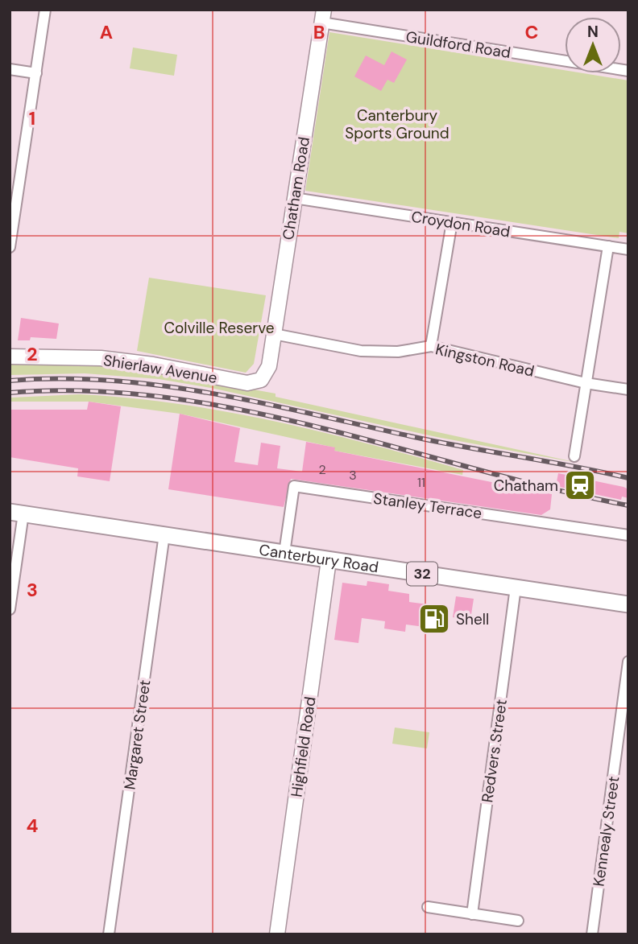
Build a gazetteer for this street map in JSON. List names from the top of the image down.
{
  "streets": {
    "main road": ["Canterbury Road", "32"],
    "street": [
      "Guildford Road",
      "Chatham Road",
      "Croydon Road",
      "Kingston Road",
      "Shierlaw Avenue",
      "Stanley Terrace",
      "Margaret Street",
      "Highfield Road",
      "Redvers Street",
      "Kennealy Street"
    ]
  },
  "crossings": [
    ["Guildford Road", "Chatham Road"],
    ["Chatham Road", "Croydon Road"],
    ["Chatham Road", "Kingston Road"],
    ["Chatham Road", "Shierlaw Avenue"],
    ["Stanley Terrace", "Canterbury Road"],
    ["Canterbury Road", "Margaret Street"],
    ["Canterbury Road", "Highfield Road"],
    ["Canterbury Road", "Redvers Street"]
  ],
  "parks": ["Canterbury Sports Ground", "Colville Reserve"],
  "places": {
    "station": ["Chatham"],
    "fuel station": ["Shell"]
  },
  "house_numbers": ["2", "3", "11"],
  "north": "top",
  "grid": {
    "columns": ["A", "B", "C"],
    "rows": [
      "1",
      "2",
      "3",
      "4"
    ]
  }
}
